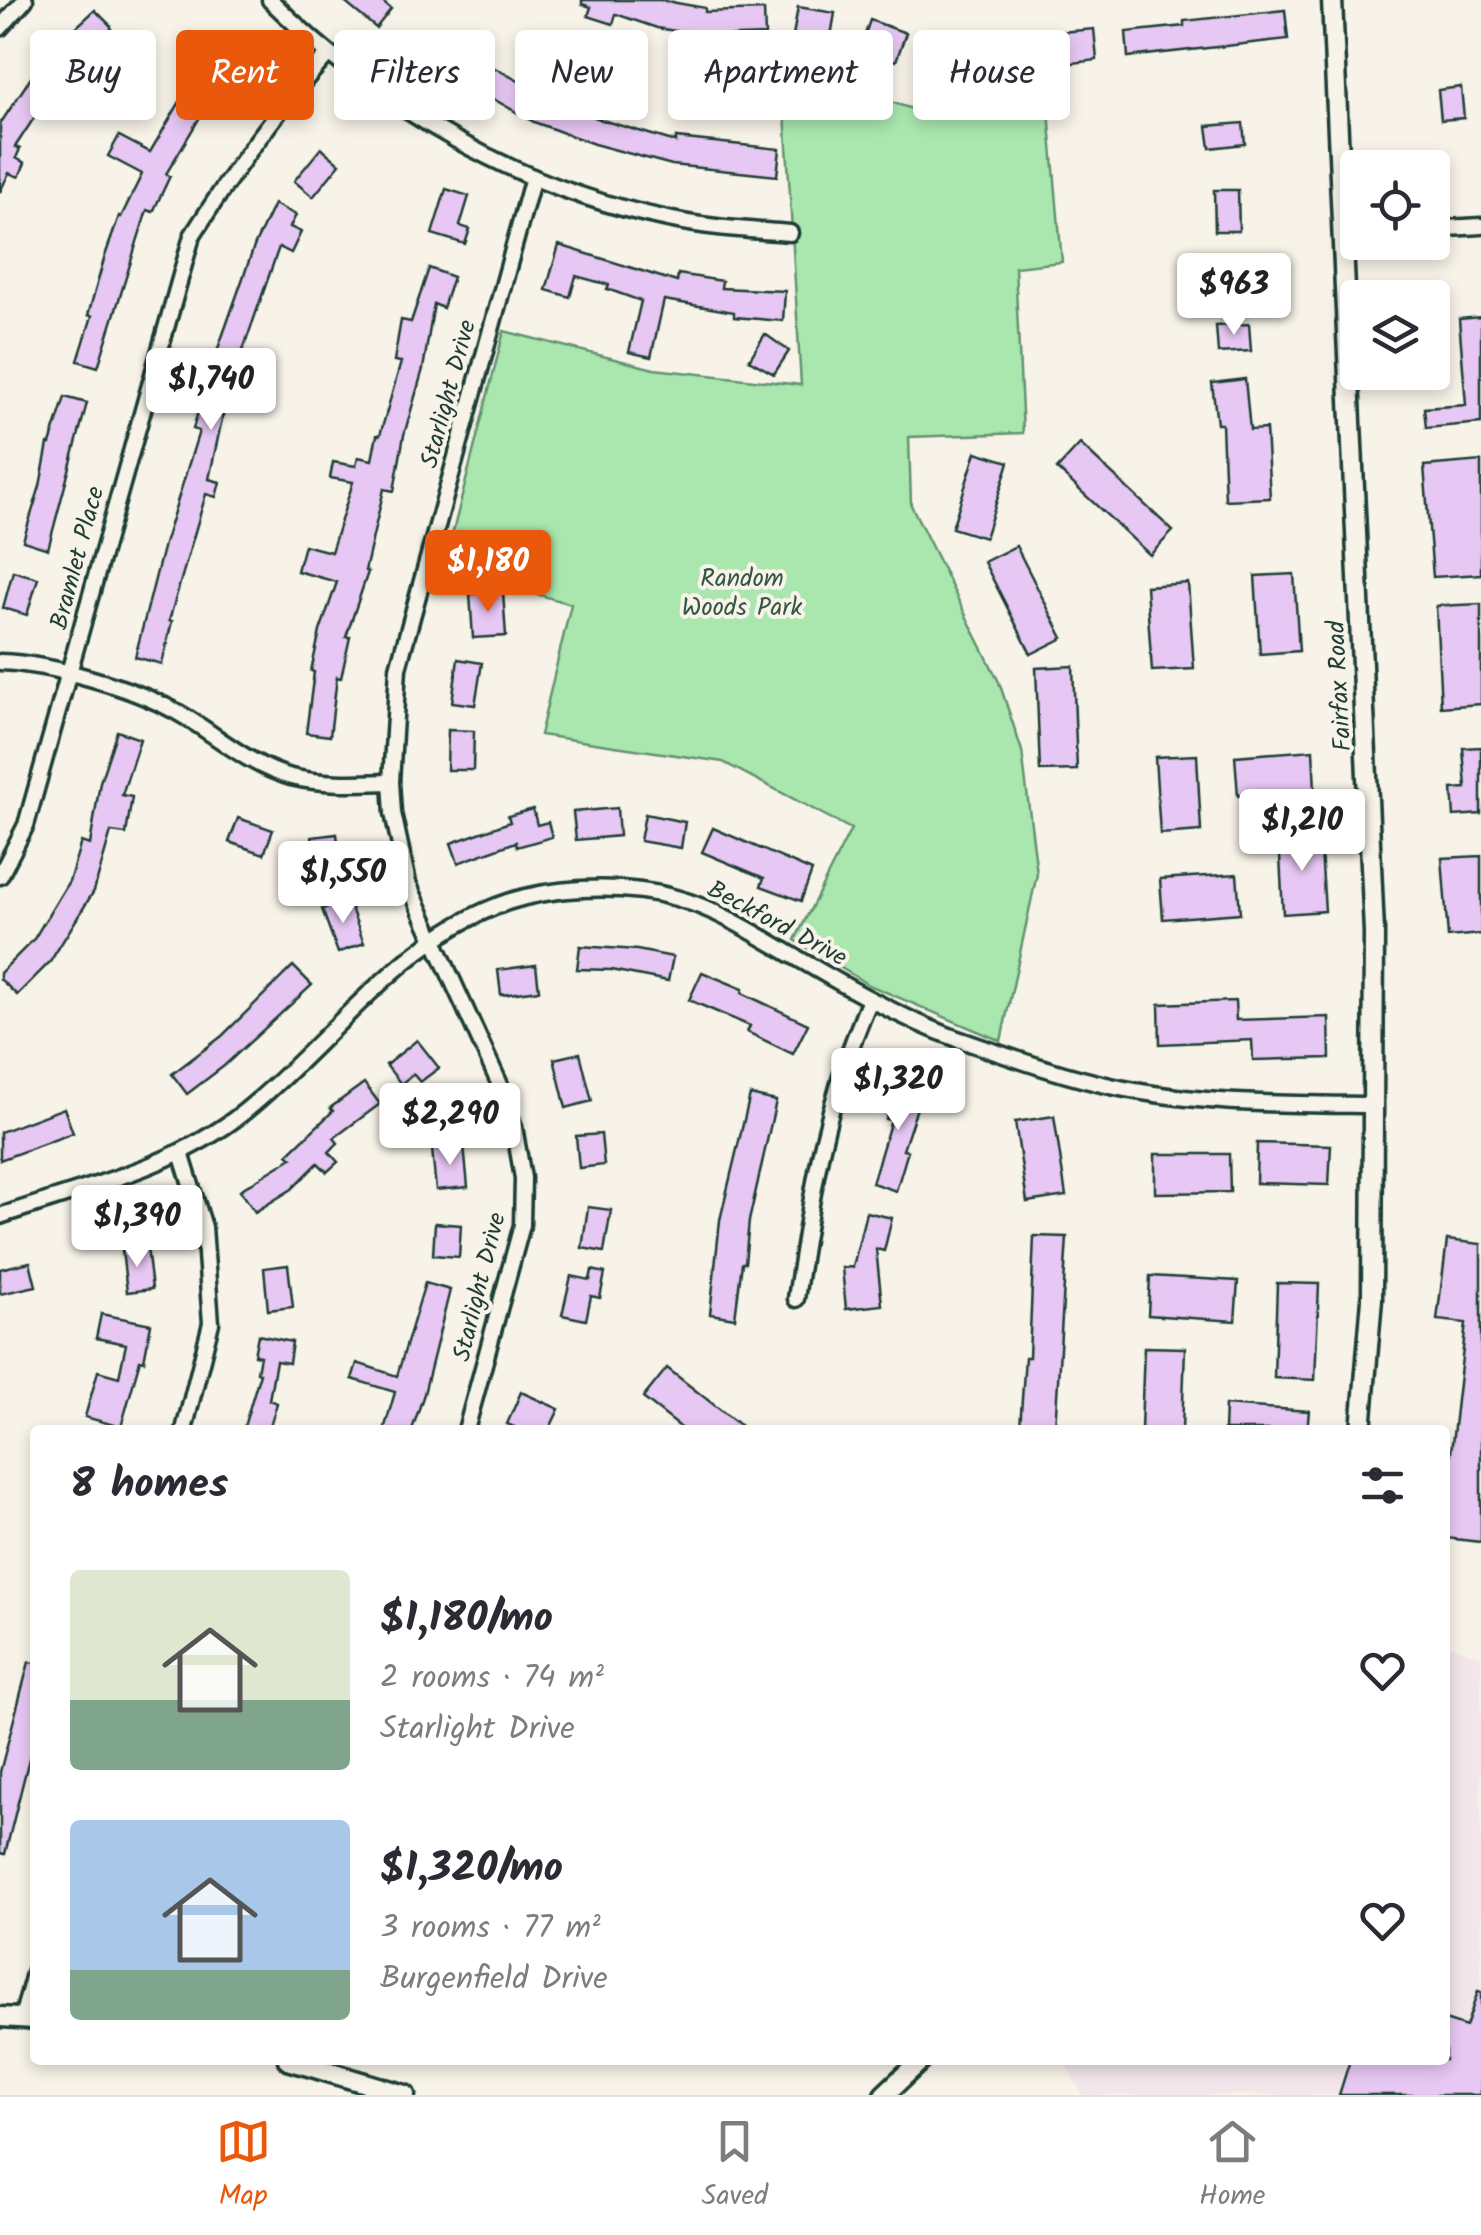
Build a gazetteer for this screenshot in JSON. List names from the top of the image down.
{
  "streets": {
    "street": [
      "Starlight Drive",
      "Bramlet Place",
      "Fairfax Road",
      "Beckford Drive"
    ]
  },
  "crossings": [
    ["Starlight Drive", "Beckford Drive"],
    ["Fairfax Road", "Beckford Drive"]
  ],
  "parks": ["Random Woods Park"],
  "page": {
    "chip": [
      "Buy",
      "Rent",
      "Filters",
      "New",
      "Apartment",
      "House"
    ],
    "price": [
      "$963",
      "$1,740",
      "$1,180",
      "$1,210",
      "$1,550",
      "$1,320",
      "$2,290",
      "$1,390"
    ],
    "heading": "8 homes",
    "list": [
      {
        "name": "$1,180/mo",
        "note": "2 rooms · 74 m² · Starlight Drive"
      },
      {
        "name": "$1,320/mo",
        "note": "3 rooms · 77 m² · Burgenfield Drive"
      }
    ],
    "tabs": ["Map", "Saved", "Home"]
  }
}
